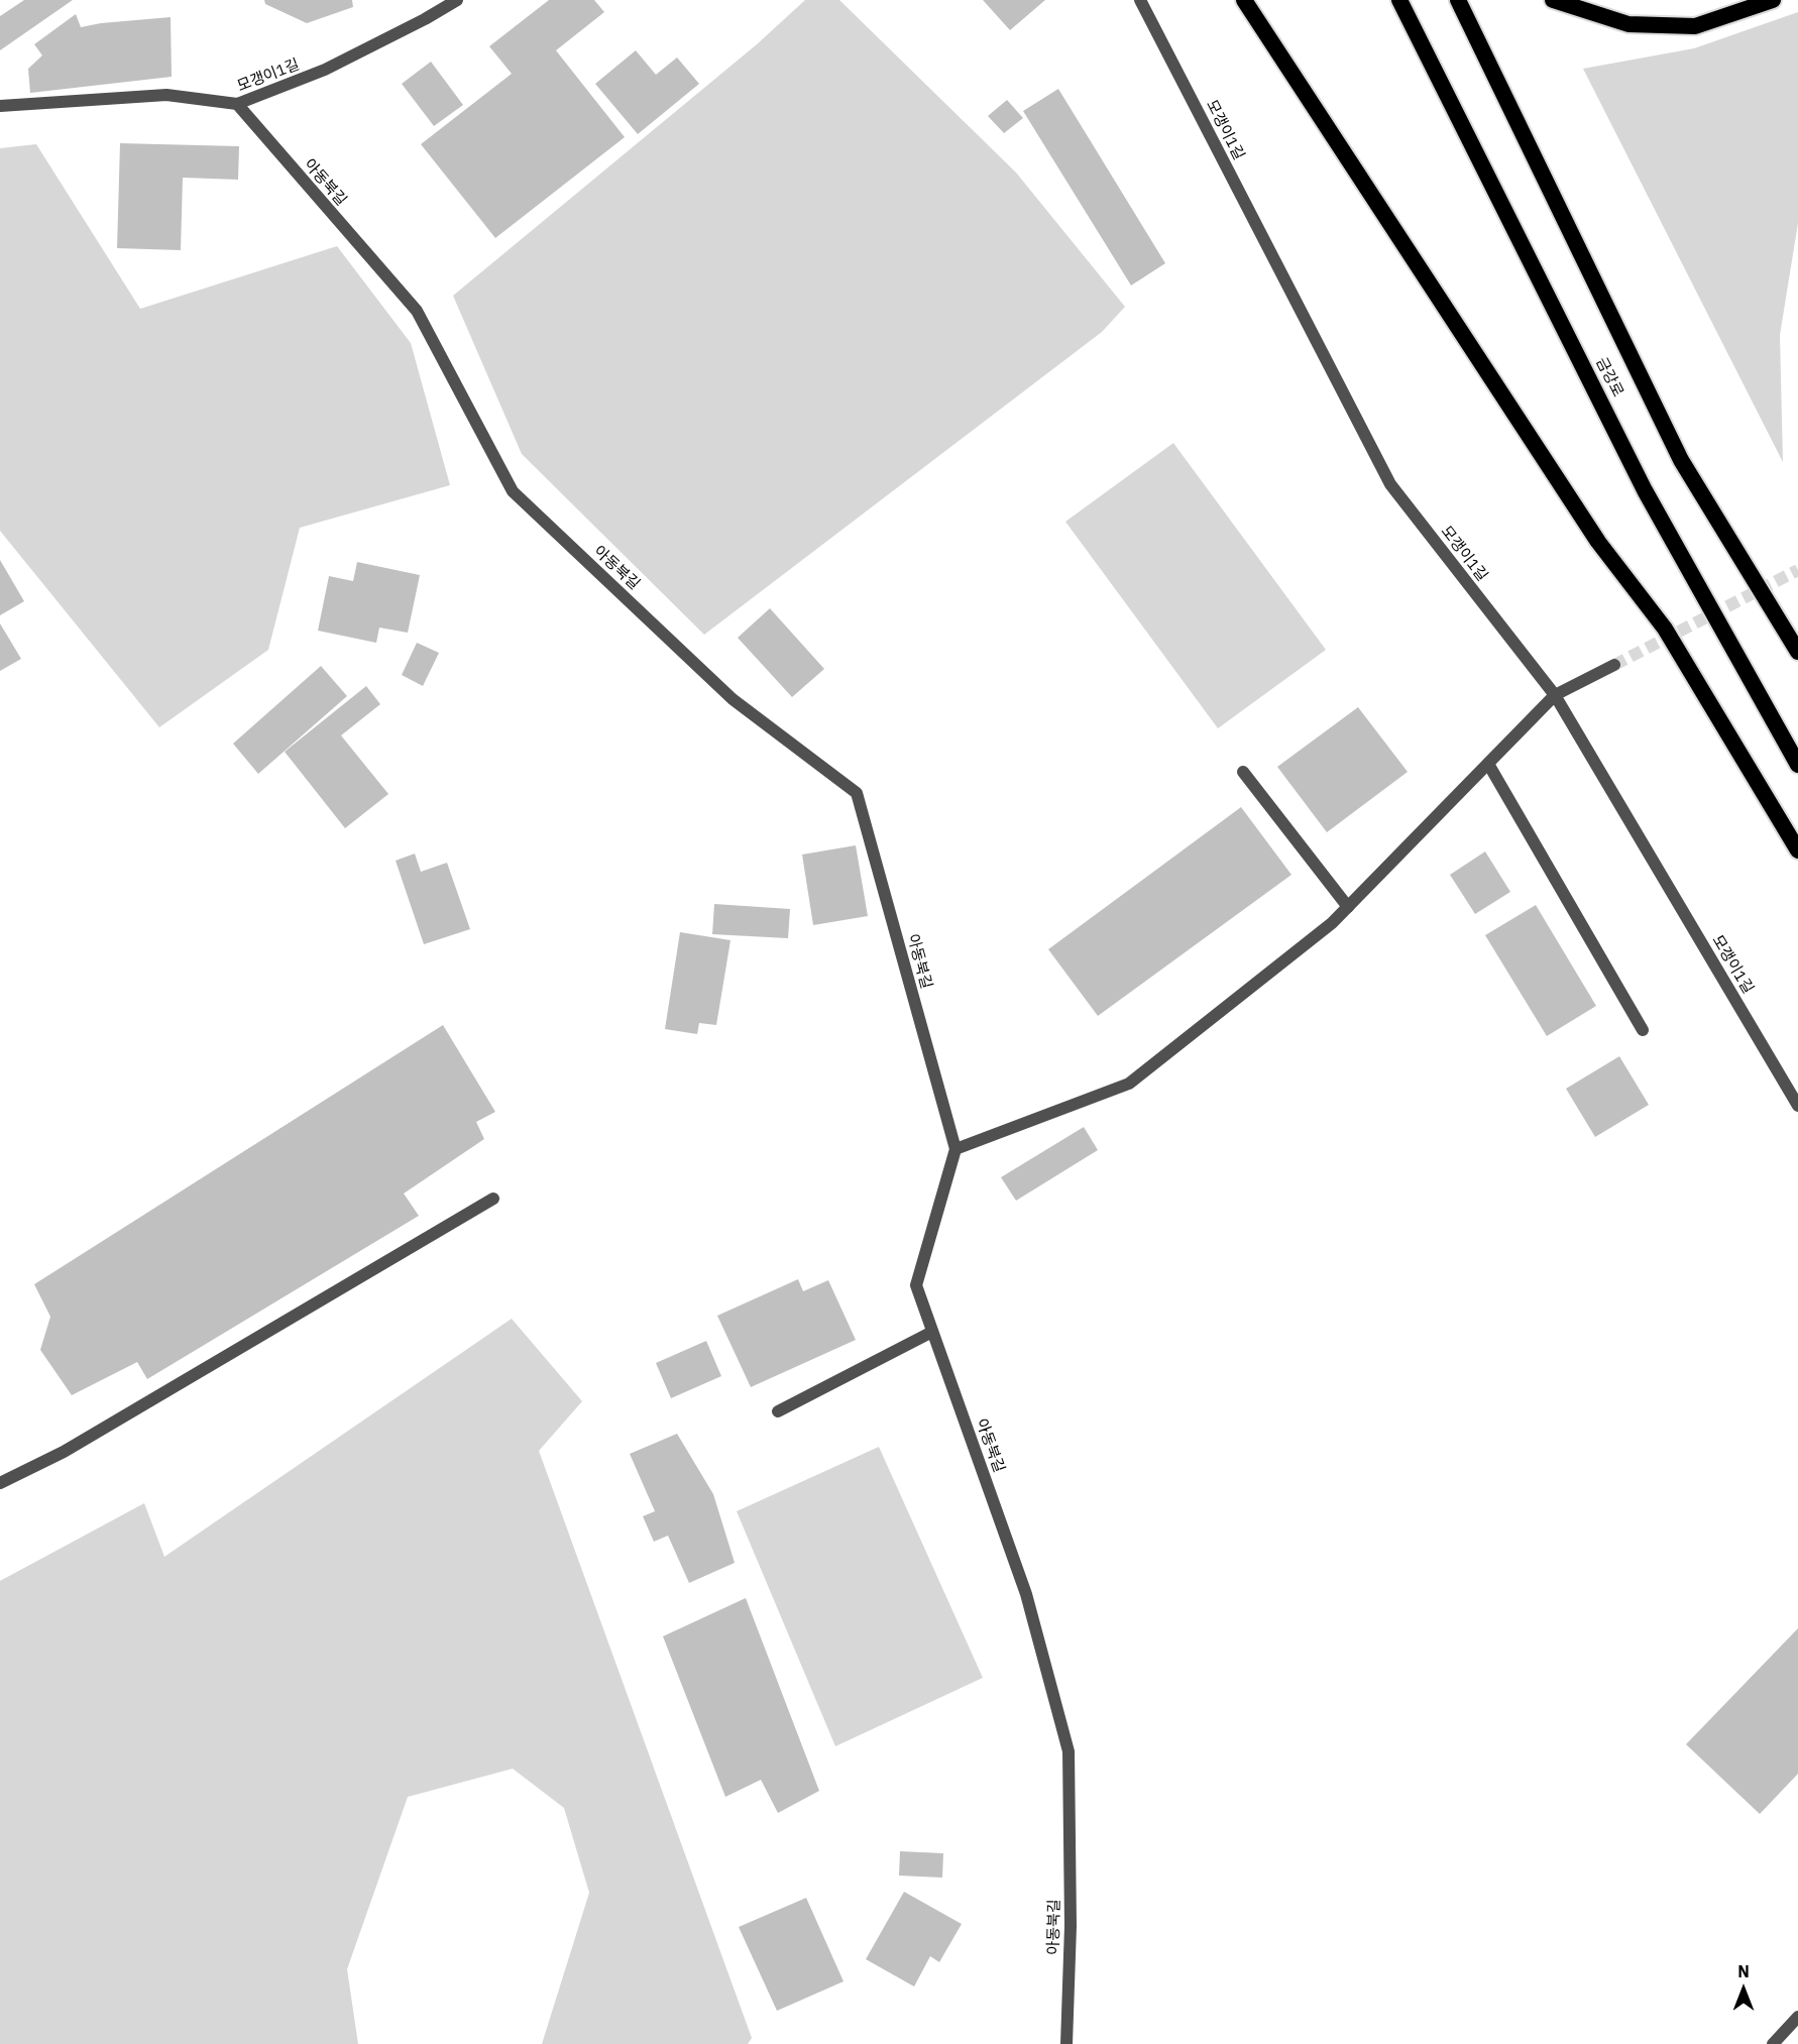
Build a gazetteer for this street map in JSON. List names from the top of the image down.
{
  "streets": {
    "highway": ["금강로"],
    "street": ["모갱이1길", "아동북길"]
  },
  "crossings": [
    ["모갱이1길", "아동북길"]
  ],
  "north": "top"
}
